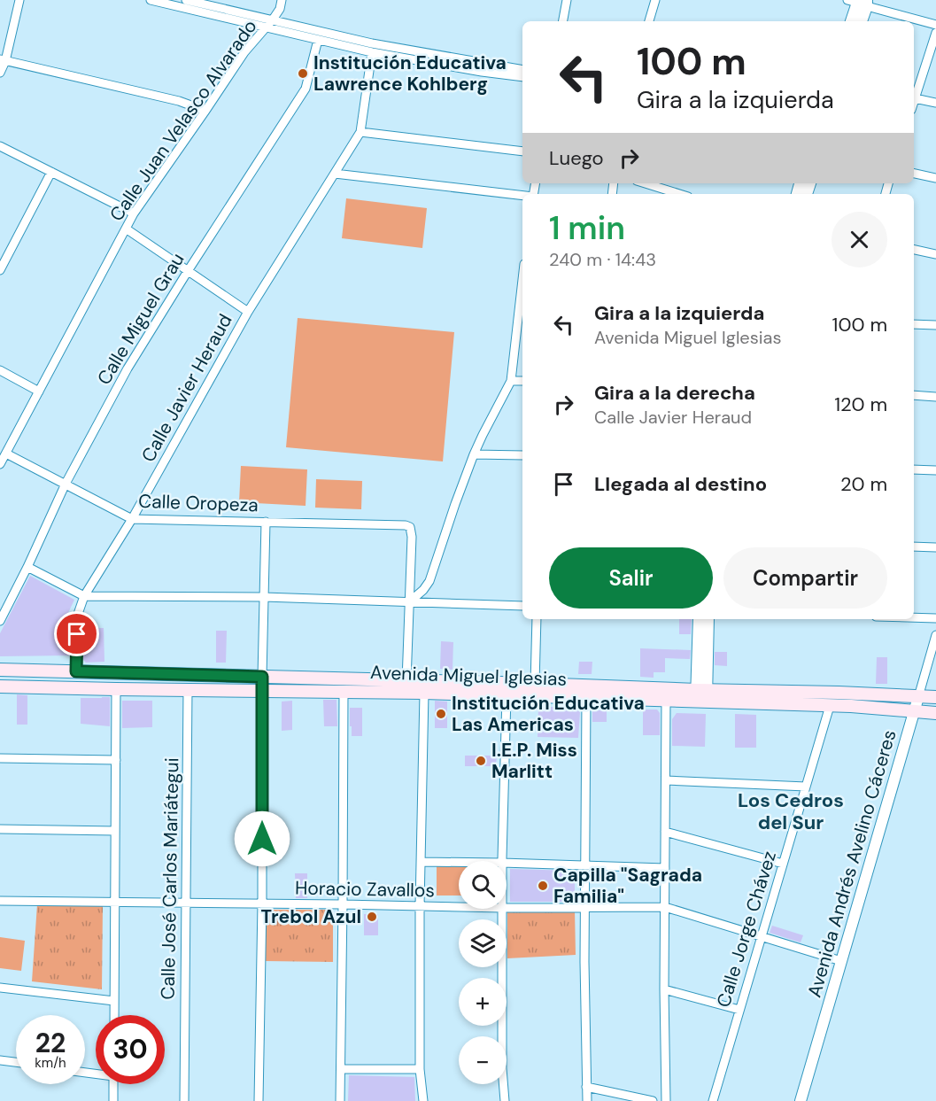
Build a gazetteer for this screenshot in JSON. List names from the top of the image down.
{
  "streets": {
    "main road": ["Avenida Miguel Iglesias"],
    "street": [
      "Calle Juan Velasco Alvarado",
      "Calle Miguel Grau",
      "Calle Javier Heraud",
      "Calle Oropeza",
      "Avenida Andrés Avelino Cáceres",
      "Calle José Carlos Mariátegui",
      "Horacio Zavallos",
      "Calle Jorge Chávez"
    ]
  },
  "crossings": [
    ["Calle Juan Velasco Alvarado", "Calle Oropeza"],
    ["Calle Miguel Grau", "Calle Oropeza"],
    ["Calle Javier Heraud", "Calle Oropeza"],
    ["Calle Javier Heraud", "Avenida Miguel Iglesias"],
    ["Avenida Miguel Iglesias", "Avenida Andrés Avelino Cáceres"],
    ["Avenida Miguel Iglesias", "Calle José Carlos Mariátegui"],
    ["Avenida Miguel Iglesias", "Calle Jorge Chávez"],
    ["Avenida Andrés Avelino Cáceres", "Horacio Zavallos"],
    ["Calle José Carlos Mariátegui", "Horacio Zavallos"],
    ["Horacio Zavallos", "Calle Jorge Chávez"]
  ],
  "districts": ["Los Cedros del Sur"],
  "places": [
    "Institución Educativa Lawrence Kohlberg",
    "Institución Educativa Las Americas",
    "I.E.P. Miss Marlitt",
    "Capilla \"Sagrada Familia\"",
    "Trebol Azul"
  ],
  "page": {
    "turn": ["100 m", "Gira a la izquierda"],
    "then": "Luego",
    "heading": ["1 min", "240 m · 14:43"],
    "list": [
      {
        "name": "Gira a la izquierda",
        "note": "Avenida Miguel Iglesias",
        "value": "100 m"
      },
      {
        "name": "Gira a la derecha",
        "note": "Calle Javier Heraud",
        "value": "120 m"
      },
      {
        "name": "Llegada al destino",
        "value": "20 m"
      }
    ],
    "buttons": ["Salir", "Compartir"],
    "map_buttons": ["+", "−"],
    "speed": "22 km/h",
    "limit": "30"
  }
}
